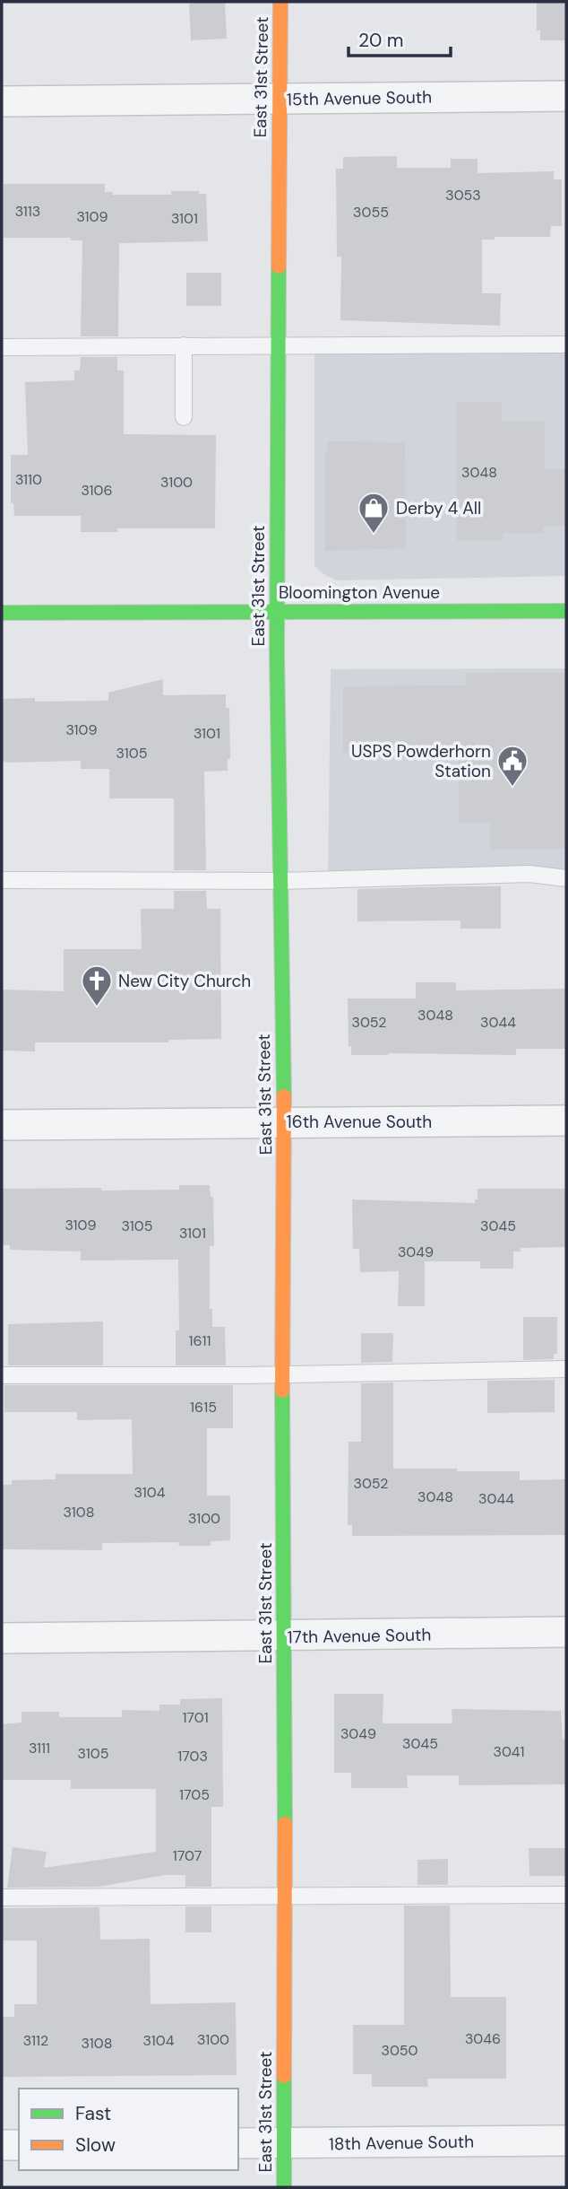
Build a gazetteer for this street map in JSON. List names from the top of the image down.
{
  "streets": {
    "street": [
      "East 31st Street",
      "15th Avenue South",
      "Bloomington Avenue",
      "16th Avenue South",
      "17th Avenue South",
      "18th Avenue South"
    ]
  },
  "crossings": [
    ["East 31st Street", "15th Avenue South"],
    ["East 31st Street", "Bloomington Avenue"],
    ["East 31st Street", "16th Avenue South"],
    ["East 31st Street", "17th Avenue South"],
    ["East 31st Street", "18th Avenue South"]
  ],
  "places": {
    "shop": ["Derby 4 All"],
    "public building": ["USPS Powderhorn Station"],
    "church": ["New City Church"]
  },
  "house_numbers": [
    "3053",
    "3113",
    "3055",
    "3109",
    "3101",
    "3048",
    "3110",
    "3100",
    "3106",
    "3109",
    "3101",
    "3105",
    "3048",
    "3052",
    "3044",
    "3109",
    "3105",
    "3045",
    "3101",
    "3049",
    "1611",
    "1615",
    "3052",
    "3104",
    "3048",
    "3044",
    "3108",
    "3100",
    "1701",
    "3049",
    "3045",
    "3111",
    "3041",
    "3105",
    "1703",
    "1705",
    "1707",
    "3046",
    "3100",
    "3112",
    "3104",
    "3108",
    "3050"
  ],
  "legend": ["Fast", "Slow"],
  "scale_bar": "20 m"
}
